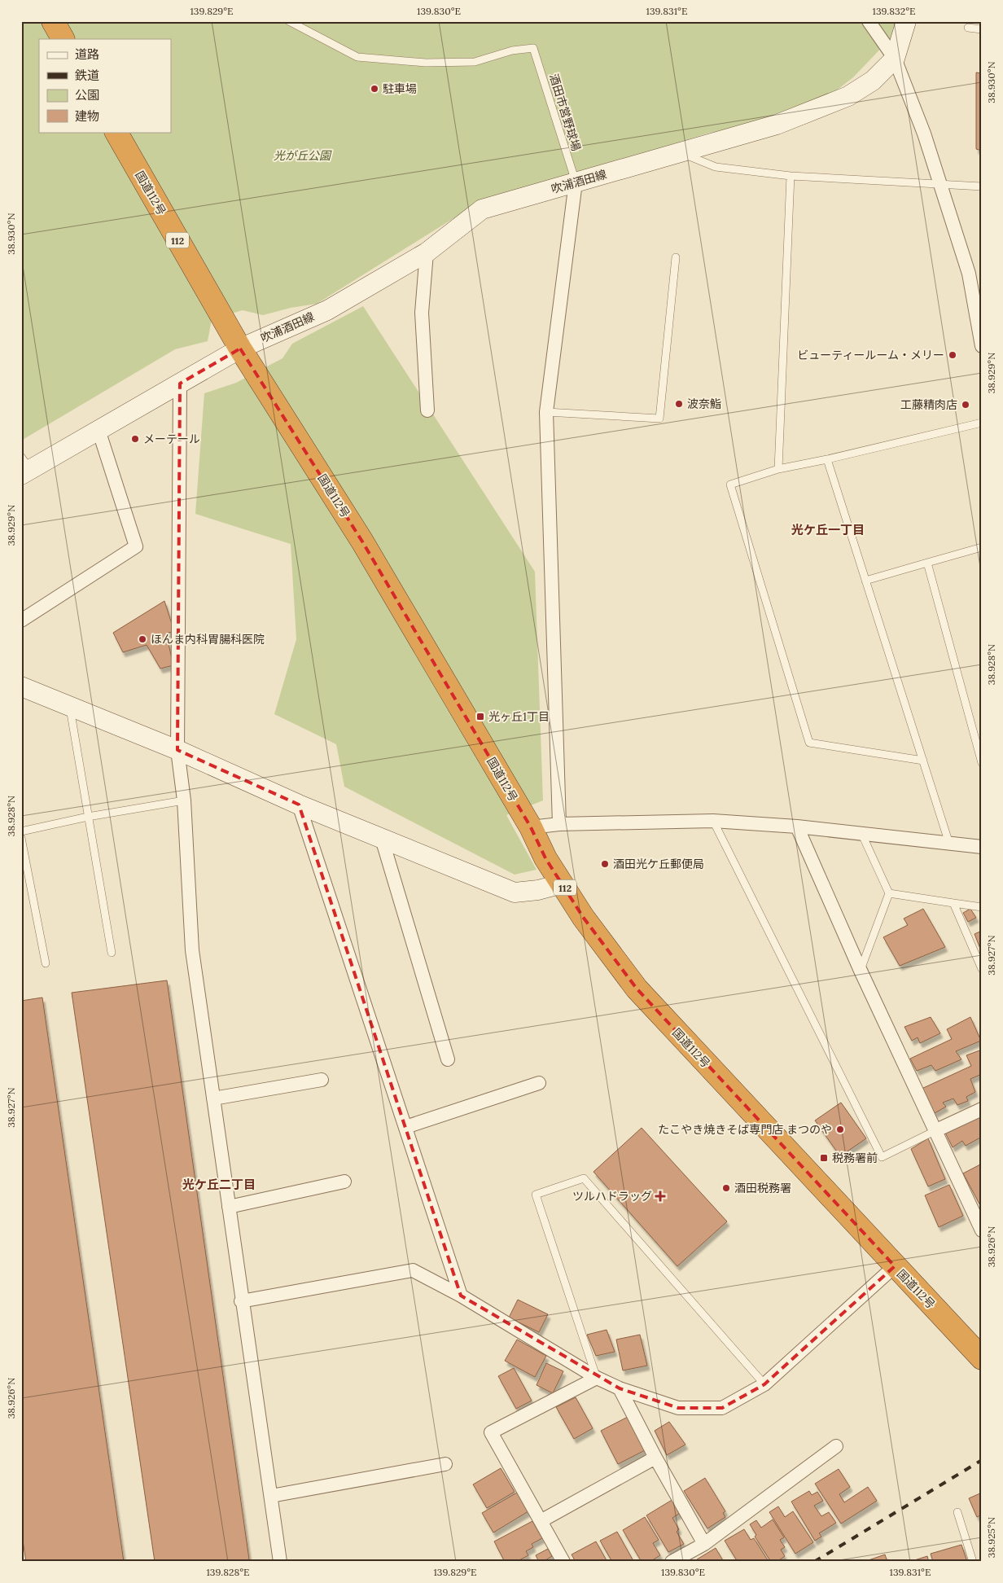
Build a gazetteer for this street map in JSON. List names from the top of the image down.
{
  "streets": {
    "highway": ["国道112号", "112"],
    "street": ["吹浦酒田線"],
    "lane": ["酒田市営野球場"]
  },
  "crossings": [
    ["酒田市営野球場", "吹浦酒田線"],
    ["吹浦酒田線", "国道112号"]
  ],
  "districts": ["光ケ丘一丁目", "光ケ丘二丁目"],
  "parks": ["光が丘公園"],
  "places": {
    "other": [
      "駐車場",
      "ビューティールーム・メリー",
      "波奈鮨",
      "工藤精肉店",
      "メーテール",
      "ほんま内科胃腸科医院",
      "酒田光ケ丘郵便局",
      "たこやき焼きそば専門店 まつのや",
      "酒田税務署"
    ],
    "transit": ["光ヶ丘1丁目", "税務署前"],
    "health": ["ツルハドラッグ"]
  },
  "legend": [
    "道路",
    "鉄道",
    "公園",
    "建物"
  ],
  "coordinates": [
    "139.829°E",
    "139.830°E",
    "139.831°E",
    "139.832°E",
    "38.930°N",
    "38.929°N",
    "38.928°N",
    "38.927°N",
    "38.926°N",
    "38.925°N",
    "139.828°E"
  ]
}
